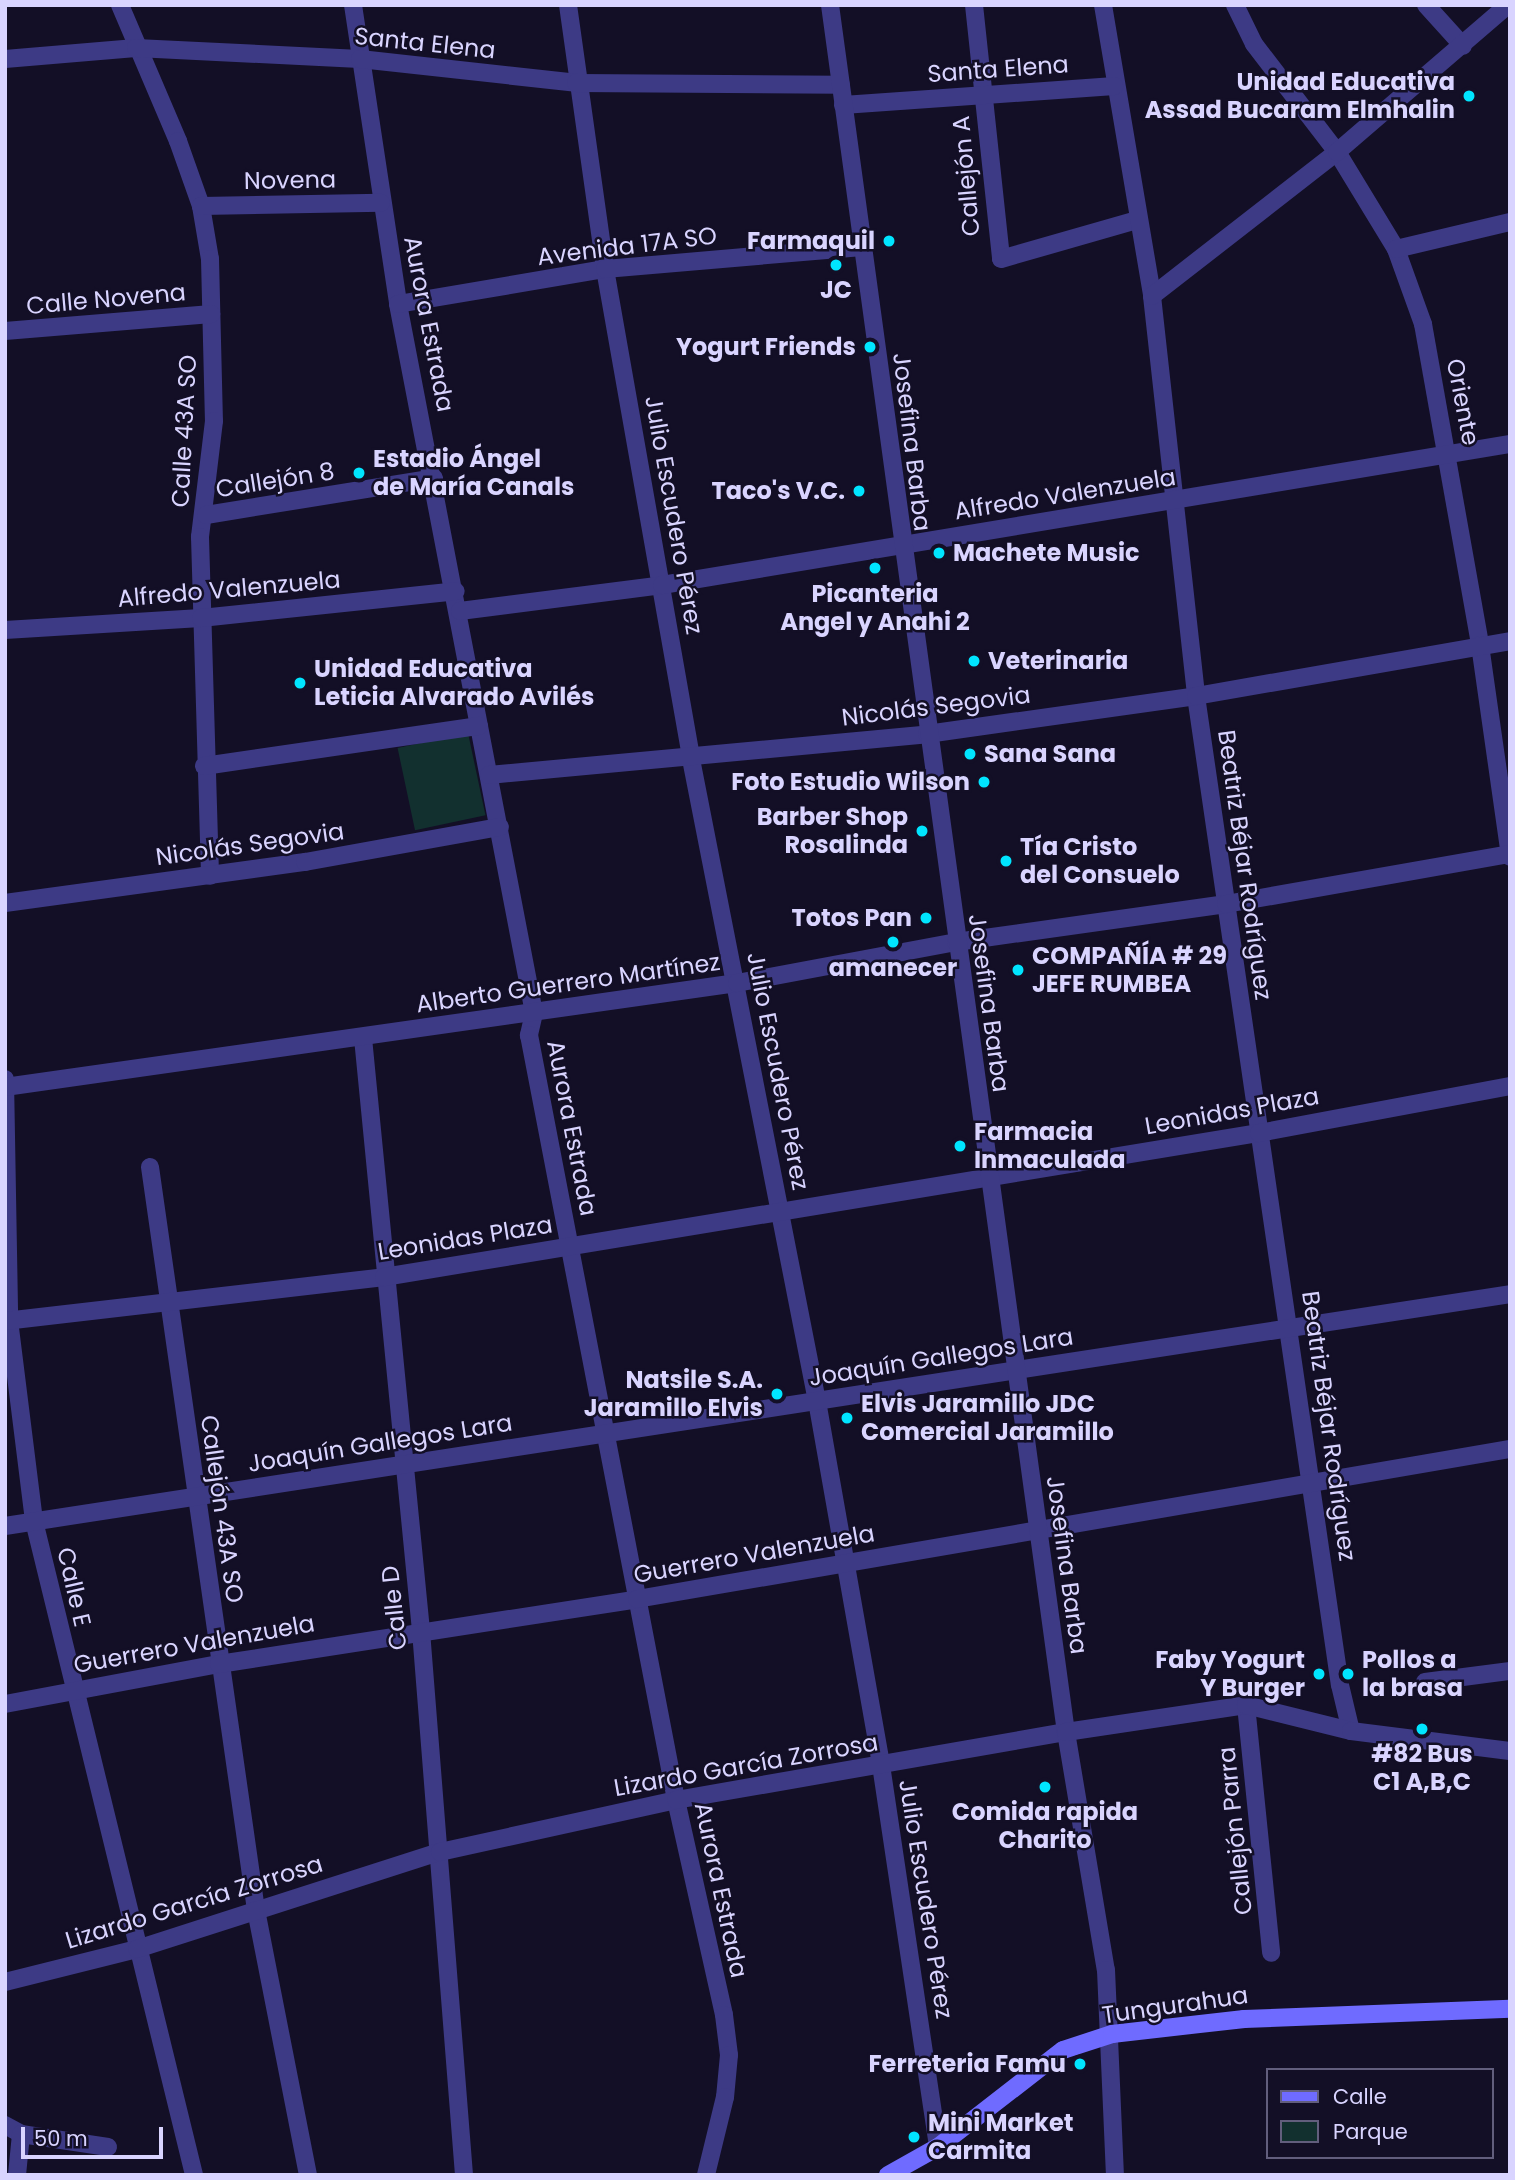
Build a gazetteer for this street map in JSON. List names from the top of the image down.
{
  "streets": {
    "main road": ["Tungurahua"],
    "street": [
      "Santa Elena",
      "Callejón A",
      "Novena",
      "Avenida 17A SO",
      "Calle Novena",
      "Aurora Estrada",
      "Oriente",
      "Calle 43A SO",
      "Josefina Barba",
      "Callejón 8",
      "Alfredo Valenzuela",
      "Julio Escudero Pérez",
      "Nicolás Segovia",
      "Beatriz Béjar Rodríguez",
      "Alberto Guerrero Martínez",
      "Leonidas Plaza",
      "Joaquín Gallegos Lara",
      "Callejón 43A SO",
      "Guerrero Valenzuela",
      "Calle E",
      "Calle D",
      "Lizardo García Zorrosa",
      "Callejón Parra"
    ]
  },
  "crossings": [
    ["Santa Elena", "Callejón A"],
    ["Santa Elena", "Aurora Estrada"],
    ["Santa Elena", "Calle 43A SO"],
    ["Santa Elena", "Josefina Barba"],
    ["Santa Elena", "Julio Escudero Pérez"],
    ["Santa Elena", "Beatriz Béjar Rodríguez"],
    ["Callejón A", "Beatriz Béjar Rodríguez"],
    ["Novena", "Aurora Estrada"],
    ["Novena", "Calle 43A SO"],
    ["Avenida 17A SO", "Aurora Estrada"],
    ["Avenida 17A SO", "Josefina Barba"],
    ["Avenida 17A SO", "Julio Escudero Pérez"],
    ["Calle Novena", "Calle 43A SO"],
    ["Aurora Estrada", "Callejón 8"],
    ["Aurora Estrada", "Alfredo Valenzuela"],
    ["Aurora Estrada", "Nicolás Segovia"],
    ["Aurora Estrada", "Alberto Guerrero Martínez"],
    ["Aurora Estrada", "Leonidas Plaza"],
    ["Aurora Estrada", "Joaquín Gallegos Lara"],
    ["Aurora Estrada", "Guerrero Valenzuela"],
    ["Aurora Estrada", "Lizardo García Zorrosa"],
    ["Oriente", "Alfredo Valenzuela"],
    ["Oriente", "Nicolás Segovia"],
    ["Oriente", "Alberto Guerrero Martínez"],
    ["Calle 43A SO", "Callejón 8"],
    ["Calle 43A SO", "Alfredo Valenzuela"],
    ["Calle 43A SO", "Nicolás Segovia"],
    ["Josefina Barba", "Alfredo Valenzuela"],
    ["Josefina Barba", "Nicolás Segovia"],
    ["Josefina Barba", "Alberto Guerrero Martínez"],
    ["Josefina Barba", "Leonidas Plaza"],
    ["Josefina Barba", "Joaquín Gallegos Lara"],
    ["Josefina Barba", "Guerrero Valenzuela"],
    ["Josefina Barba", "Lizardo García Zorrosa"],
    ["Josefina Barba", "Tungurahua"],
    ["Alfredo Valenzuela", "Julio Escudero Pérez"],
    ["Alfredo Valenzuela", "Beatriz Béjar Rodríguez"],
    ["Julio Escudero Pérez", "Nicolás Segovia"],
    ["Julio Escudero Pérez", "Alberto Guerrero Martínez"],
    ["Julio Escudero Pérez", "Leonidas Plaza"],
    ["Julio Escudero Pérez", "Joaquín Gallegos Lara"],
    ["Julio Escudero Pérez", "Guerrero Valenzuela"],
    ["Julio Escudero Pérez", "Lizardo García Zorrosa"],
    ["Julio Escudero Pérez", "Tungurahua"],
    ["Nicolás Segovia", "Beatriz Béjar Rodríguez"],
    ["Beatriz Béjar Rodríguez", "Alberto Guerrero Martínez"],
    ["Beatriz Béjar Rodríguez", "Leonidas Plaza"],
    ["Beatriz Béjar Rodríguez", "Joaquín Gallegos Lara"],
    ["Beatriz Béjar Rodríguez", "Guerrero Valenzuela"],
    ["Beatriz Béjar Rodríguez", "Lizardo García Zorrosa"],
    ["Alberto Guerrero Martínez", "Calle E"],
    ["Alberto Guerrero Martínez", "Calle D"],
    ["Leonidas Plaza", "Callejón 43A SO"],
    ["Leonidas Plaza", "Calle E"],
    ["Leonidas Plaza", "Calle D"],
    ["Joaquín Gallegos Lara", "Callejón 43A SO"],
    ["Joaquín Gallegos Lara", "Calle E"],
    ["Joaquín Gallegos Lara", "Calle D"],
    ["Callejón 43A SO", "Guerrero Valenzuela"],
    ["Callejón 43A SO", "Lizardo García Zorrosa"],
    ["Guerrero Valenzuela", "Calle E"],
    ["Guerrero Valenzuela", "Calle D"],
    ["Calle E", "Lizardo García Zorrosa"],
    ["Calle D", "Lizardo García Zorrosa"],
    ["Lizardo García Zorrosa", "Callejón Parra"]
  ],
  "places": [
    "Unidad Educativa Assad Bucaram Elmhalin",
    "Farmaquil",
    "JC",
    "Yogurt Friends",
    "Estadio Ángel de María Canals",
    "Taco's V.C.",
    "Machete Music",
    "Picanteria Angel y Anahi 2",
    "Veterinaria",
    "Unidad Educativa Leticia Alvarado Avilés",
    "Sana Sana",
    "Foto Estudio Wilson",
    "Barber Shop Rosalinda",
    "Tía Cristo del Consuelo",
    "Totos Pan",
    "amanecer",
    "COMPAÑÍA # 29 JEFE RUMBEA",
    "Farmacia Inmaculada",
    "Natsile S.A. Jaramillo Elvis",
    "Elvis Jaramillo JDC Comercial Jaramillo",
    "Faby Yogurt Y Burger",
    "Pollos a la brasa",
    "#82 Bus C1 A,B,C",
    "Comida rapida Charito",
    "Ferreteria Famu",
    "Mini Market Carmita"
  ],
  "legend": ["Calle", "Parque"],
  "scale_bar": "50 m"
}
